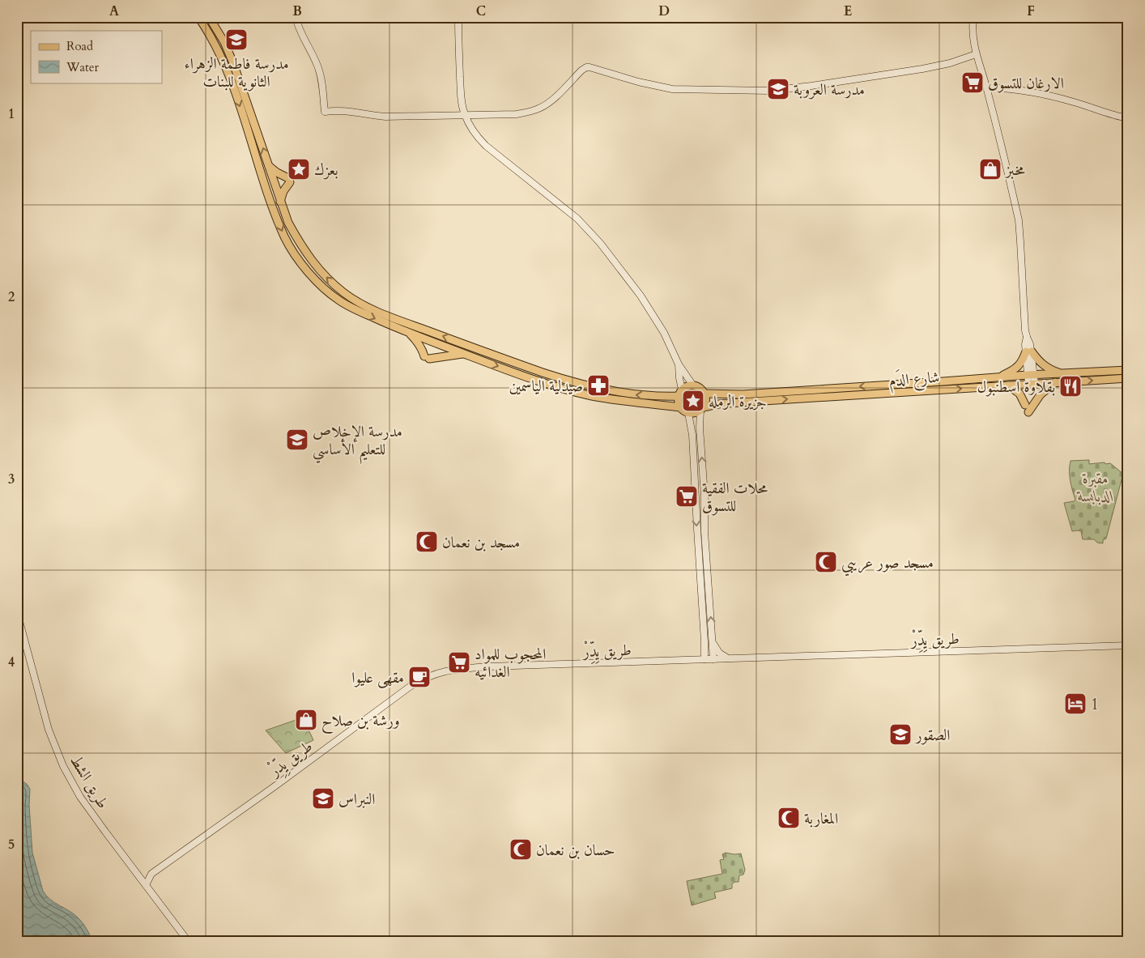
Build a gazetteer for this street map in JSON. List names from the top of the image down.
{
  "streets": {
    "main road": ["شارع الدَم"],
    "street": ["طريق يِدِّرْ", "طريق الشط"]
  },
  "crossings": [
    ["طريق يِدِّرْ", "طريق الشط"]
  ],
  "parks": ["مقبرة الدبابسة"],
  "places": {
    "school or university": [
      "مدرسة فاطمة الزهراء الثانوية للبنات",
      "مدرسة العروبة",
      "مدرسة الإخلاص للتعليم الأساسي",
      "الصقور",
      "النبراس"
    ],
    "supermarket": ["الارغان للتسوق", "محلات الفقية للتسوق", "المحجوب للمواد الغدائيه"],
    "place": ["بعزك", "جزيرة الرمله"],
    "shop": ["مخبز", "ورشة بن صلاح"],
    "pharmacy": ["صيدلية الياسمين"],
    "restaurant": ["بقلاوة اسطنبول"],
    "mosque": [
      "مسجد بن نعمان",
      "مسجد صور عريبي",
      "المغاربة",
      "حسان بن نعمان"
    ],
    "cafe": ["مقهى عليوا"],
    "hotel": ["1"]
  },
  "legend": ["Road", "Water"],
  "grid": {
    "columns": [
      "A",
      "B",
      "C",
      "D",
      "E",
      "F"
    ],
    "rows": [
      "1",
      "2",
      "3",
      "4",
      "5"
    ]
  }
}
